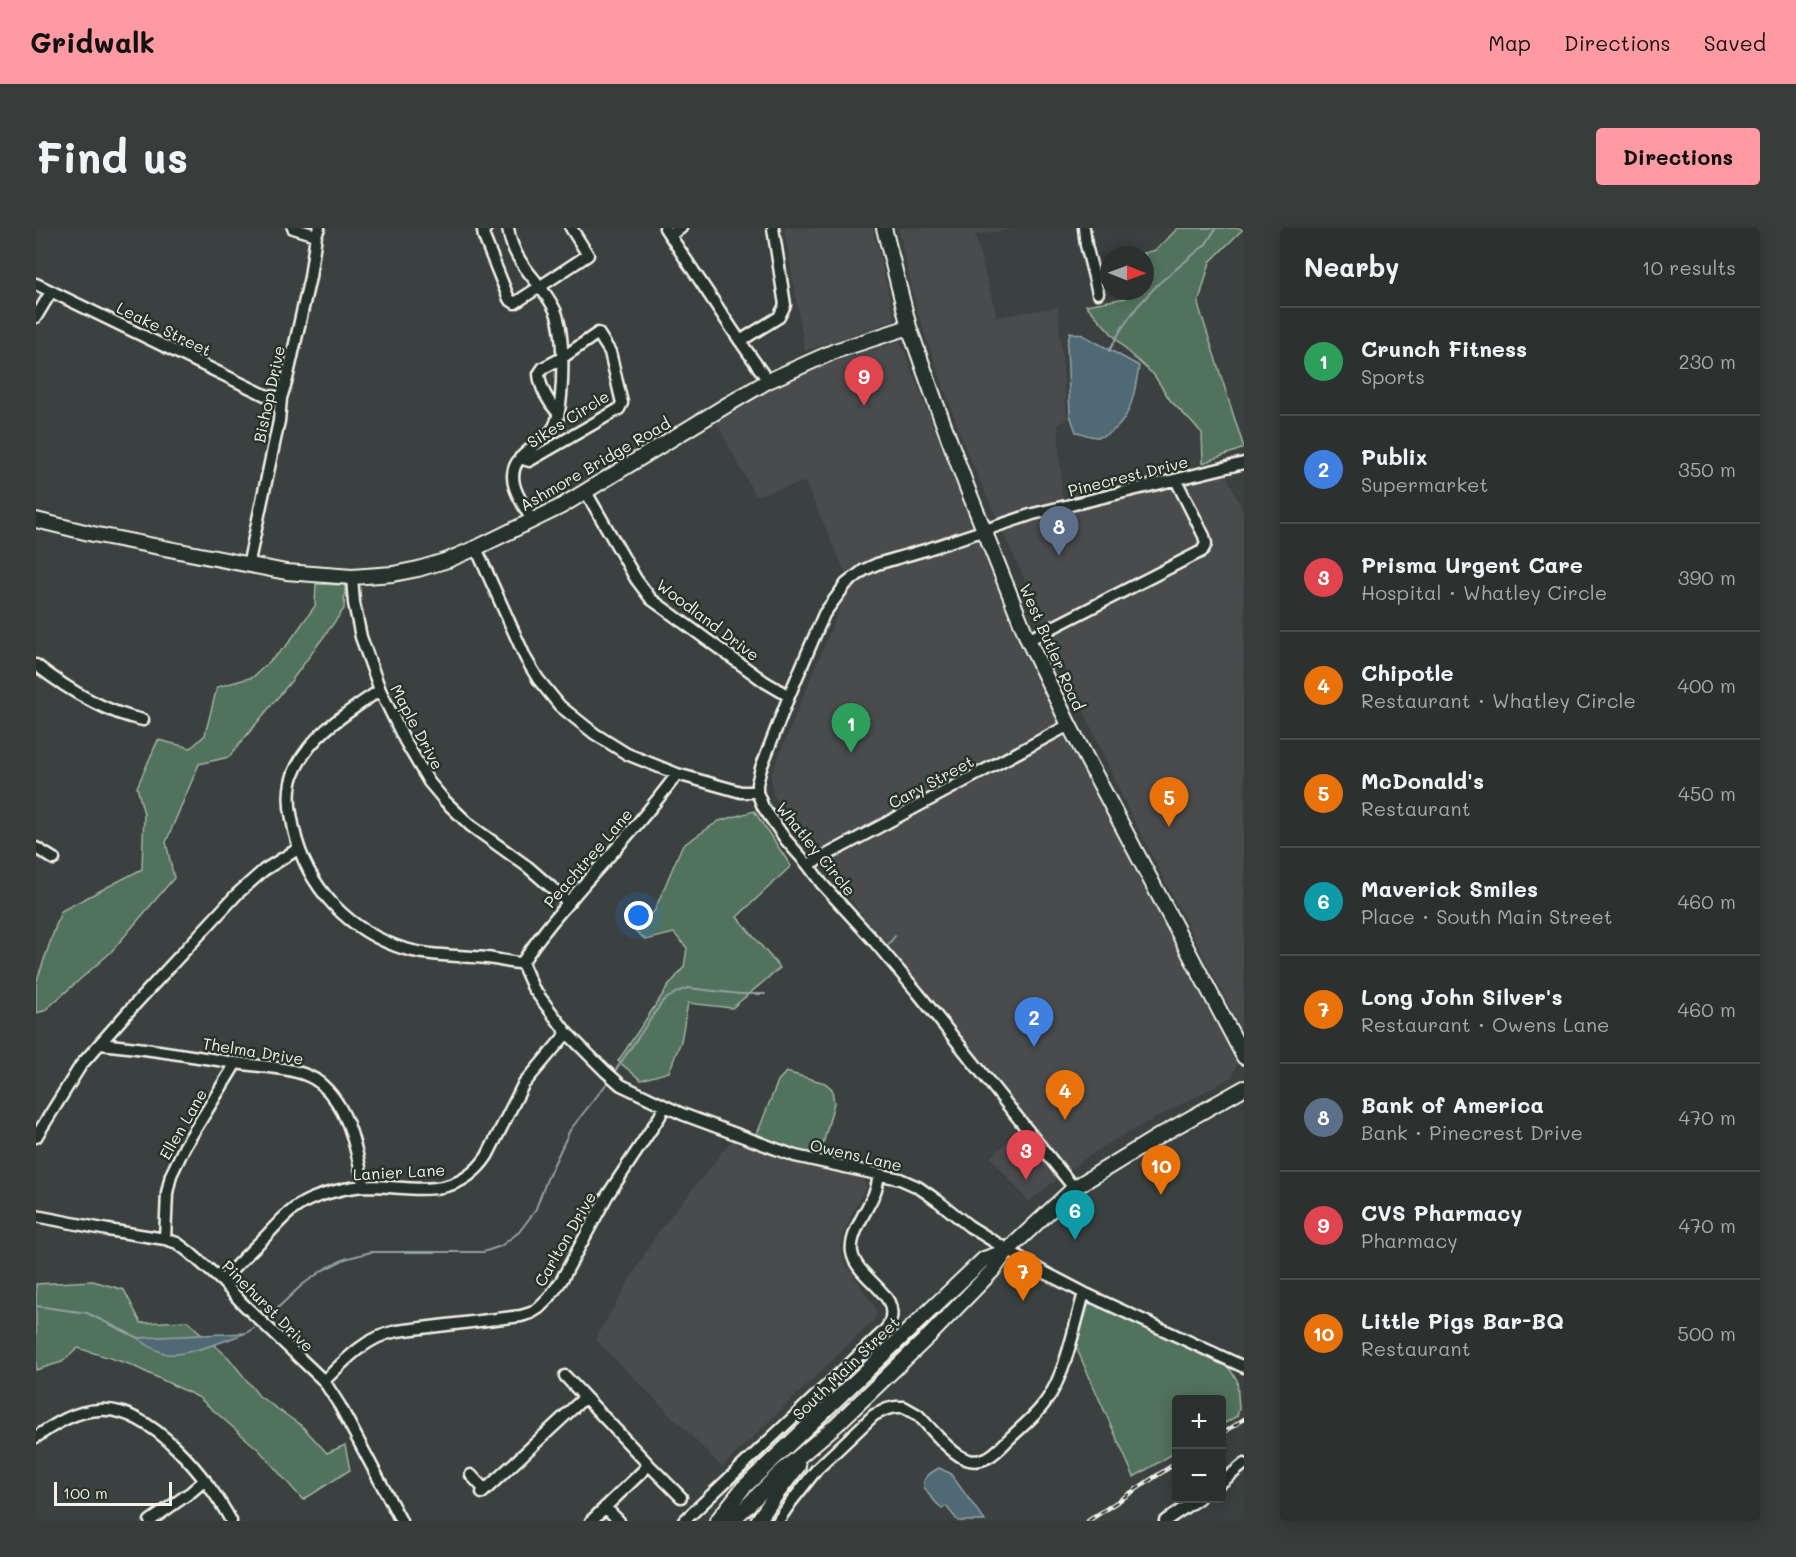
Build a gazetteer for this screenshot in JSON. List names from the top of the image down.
{
  "streets": {
    "main road": ["Ashmore Bridge Road", "West Butler Road", "South Main Street"],
    "street": [
      "Leake Street",
      "Bishop Drive",
      "Sikes Circle",
      "Pinecrest Drive",
      "Woodland Drive",
      "Maple Drive",
      "Cary Street",
      "Whatley Circle",
      "Peachtree Lane",
      "Thelma Drive",
      "Ellen Lane",
      "Owens Lane",
      "Lanier Lane",
      "Carlton Drive",
      "Pinehurst Drive"
    ]
  },
  "crossings": [
    ["Leake Street", "Bishop Drive"],
    ["Bishop Drive", "Ashmore Bridge Road"],
    ["Ashmore Bridge Road", "Woodland Drive"],
    ["Ashmore Bridge Road", "West Butler Road"],
    ["Ashmore Bridge Road", "Maple Drive"],
    ["Pinecrest Drive", "West Butler Road"],
    ["Pinecrest Drive", "Whatley Circle"],
    ["Woodland Drive", "Whatley Circle"],
    ["West Butler Road", "Cary Street"],
    ["West Butler Road", "Whatley Circle"],
    ["Maple Drive", "Peachtree Lane"],
    ["Cary Street", "Whatley Circle"],
    ["Whatley Circle", "South Main Street"],
    ["Peachtree Lane", "Owens Lane"],
    ["Thelma Drive", "Ellen Lane"],
    ["Thelma Drive", "Lanier Lane"],
    ["Ellen Lane", "Pinehurst Drive"],
    ["Owens Lane", "Lanier Lane"],
    ["Owens Lane", "Carlton Drive"],
    ["Owens Lane", "South Main Street"],
    ["Lanier Lane", "Pinehurst Drive"],
    ["Carlton Drive", "Pinehurst Drive"]
  ],
  "scale_bar": "100 m",
  "north": "right",
  "page": {
    "header": "Gridwalk",
    "nav": ["Map", "Directions", "Saved"],
    "buttons": "Directions",
    "title": "Find us",
    "heading": ["Nearby", "10 results"],
    "list": [
      {
        "mark": "1",
        "name": "Crunch Fitness",
        "note": "Sports",
        "value": "230 m"
      },
      {
        "mark": "2",
        "name": "Publix",
        "note": "Supermarket",
        "value": "350 m"
      },
      {
        "mark": "3",
        "name": "Prisma Urgent Care",
        "note": "Hospital · Whatley Circle",
        "value": "390 m"
      },
      {
        "mark": "4",
        "name": "Chipotle",
        "note": "Restaurant · Whatley Circle",
        "value": "400 m"
      },
      {
        "mark": "5",
        "name": "McDonald's",
        "note": "Restaurant",
        "value": "450 m"
      },
      {
        "mark": "6",
        "name": "Maverick Smiles",
        "note": "Place · South Main Street",
        "value": "460 m"
      },
      {
        "mark": "7",
        "name": "Long John Silver's",
        "note": "Restaurant · Owens Lane",
        "value": "460 m"
      },
      {
        "mark": "8",
        "name": "Bank of America",
        "note": "Bank · Pinecrest Drive",
        "value": "470 m"
      },
      {
        "mark": "9",
        "name": "CVS Pharmacy",
        "note": "Pharmacy",
        "value": "470 m"
      },
      {
        "mark": "10",
        "name": "Little Pigs Bar-BQ",
        "note": "Restaurant",
        "value": "500 m"
      }
    ],
    "pins": [
      "9",
      "8",
      "1",
      "5",
      "2",
      "4",
      "3",
      "10",
      "6",
      "7"
    ],
    "map_buttons": ["+", "−"],
    "scale": "100 m"
  }
}
